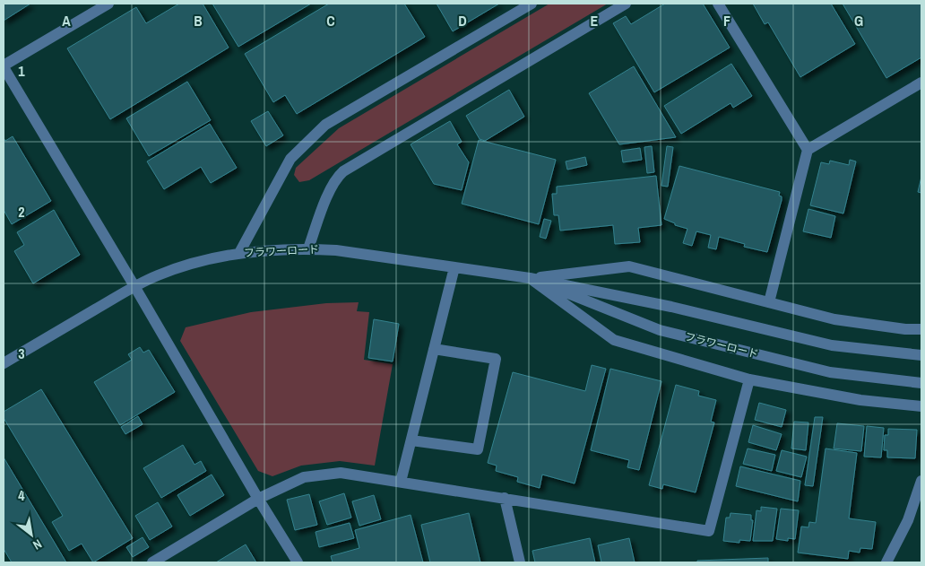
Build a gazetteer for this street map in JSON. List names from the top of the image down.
{
  "streets": {
    "street": ["フラワーロード"]
  },
  "north": "bottom right",
  "grid": {
    "columns": [
      "A",
      "B",
      "C",
      "D",
      "E",
      "F",
      "G"
    ],
    "rows": [
      "1",
      "2",
      "3",
      "4"
    ]
  }
}
